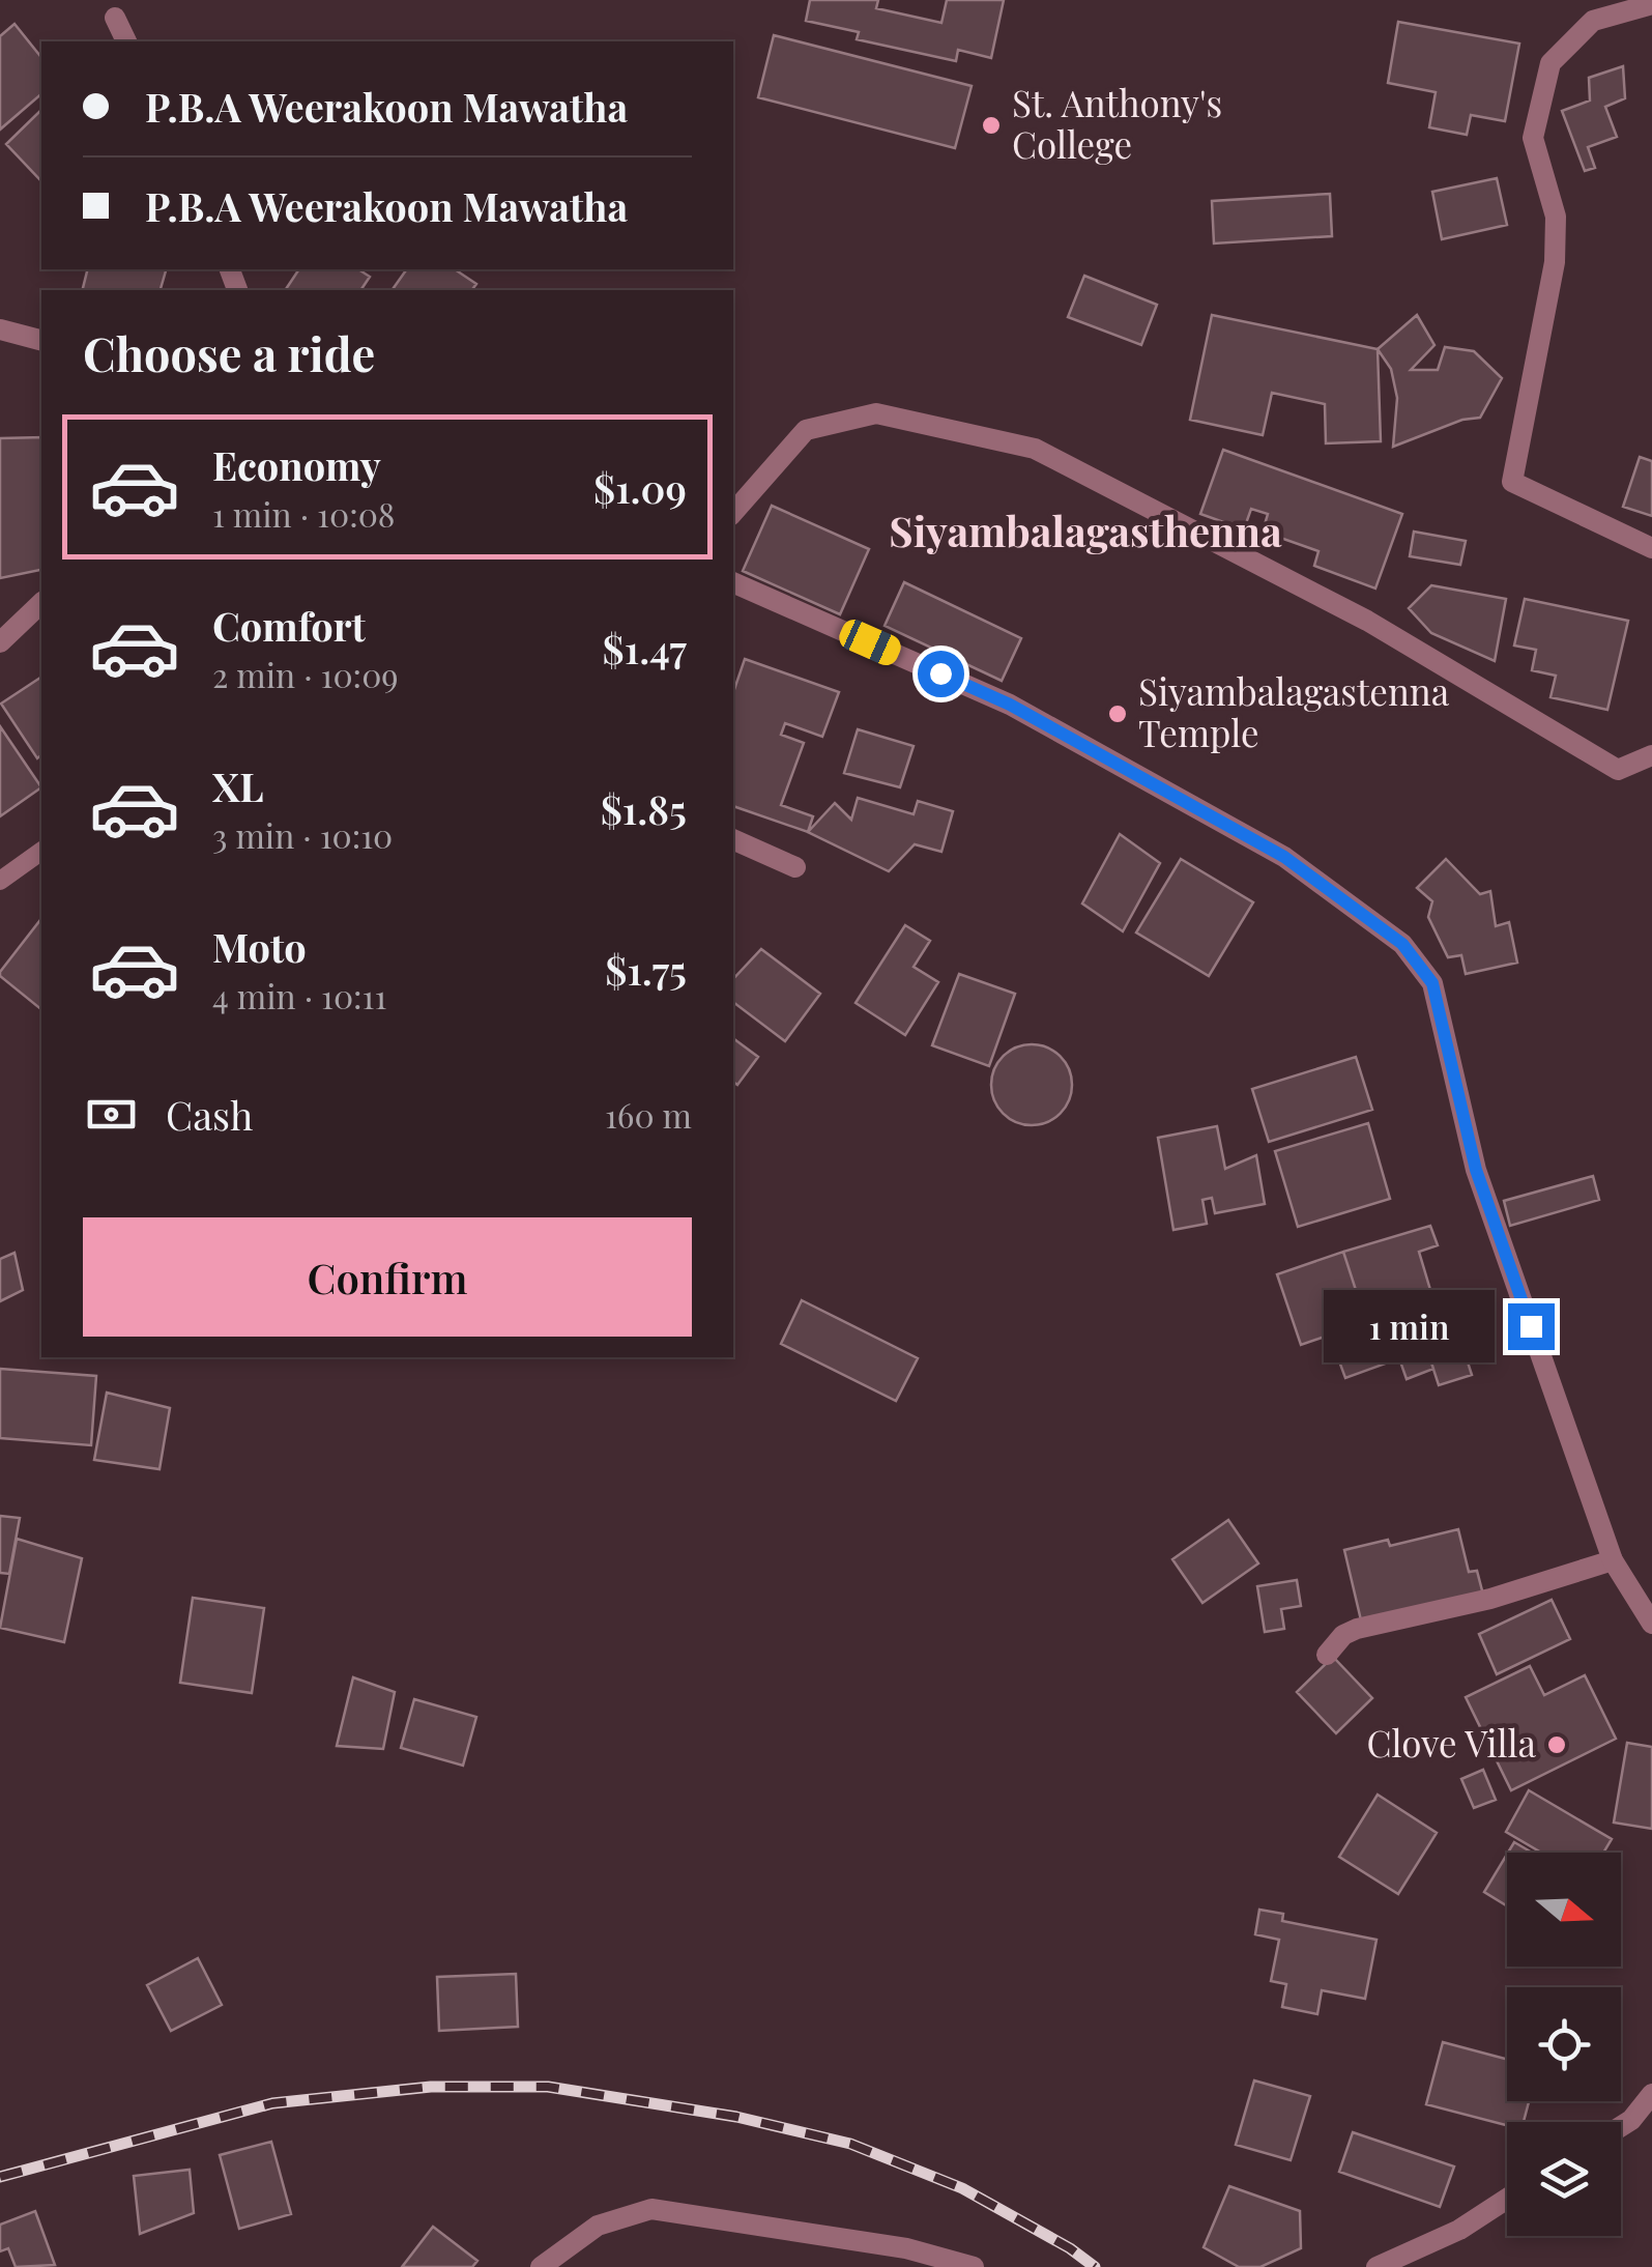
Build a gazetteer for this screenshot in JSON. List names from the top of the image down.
{
  "districts": ["Siyambalagasthenna"],
  "places": ["St. Anthony's College", "Siyambalagastenna Temple", "Clove Villa"],
  "north": "right",
  "page": {
    "banner": ["P.B.A Weerakoon Mawatha", "P.B.A Weerakoon Mawatha"],
    "heading": "Choose a ride",
    "list": [
      {
        "name": "Economy",
        "note": "1 min · 10:08",
        "value": "$1.09"
      },
      {
        "name": "Comfort",
        "note": "2 min · 10:09",
        "value": "$1.47"
      },
      {
        "name": "XL",
        "note": "3 min · 10:10",
        "value": "$1.85"
      },
      {
        "name": "Moto",
        "note": "4 min · 10:11",
        "value": "$1.75"
      }
    ],
    "pay": ["Cash", "160 m"],
    "buttons": "Confirm",
    "bubble": "1 min"
  }
}
